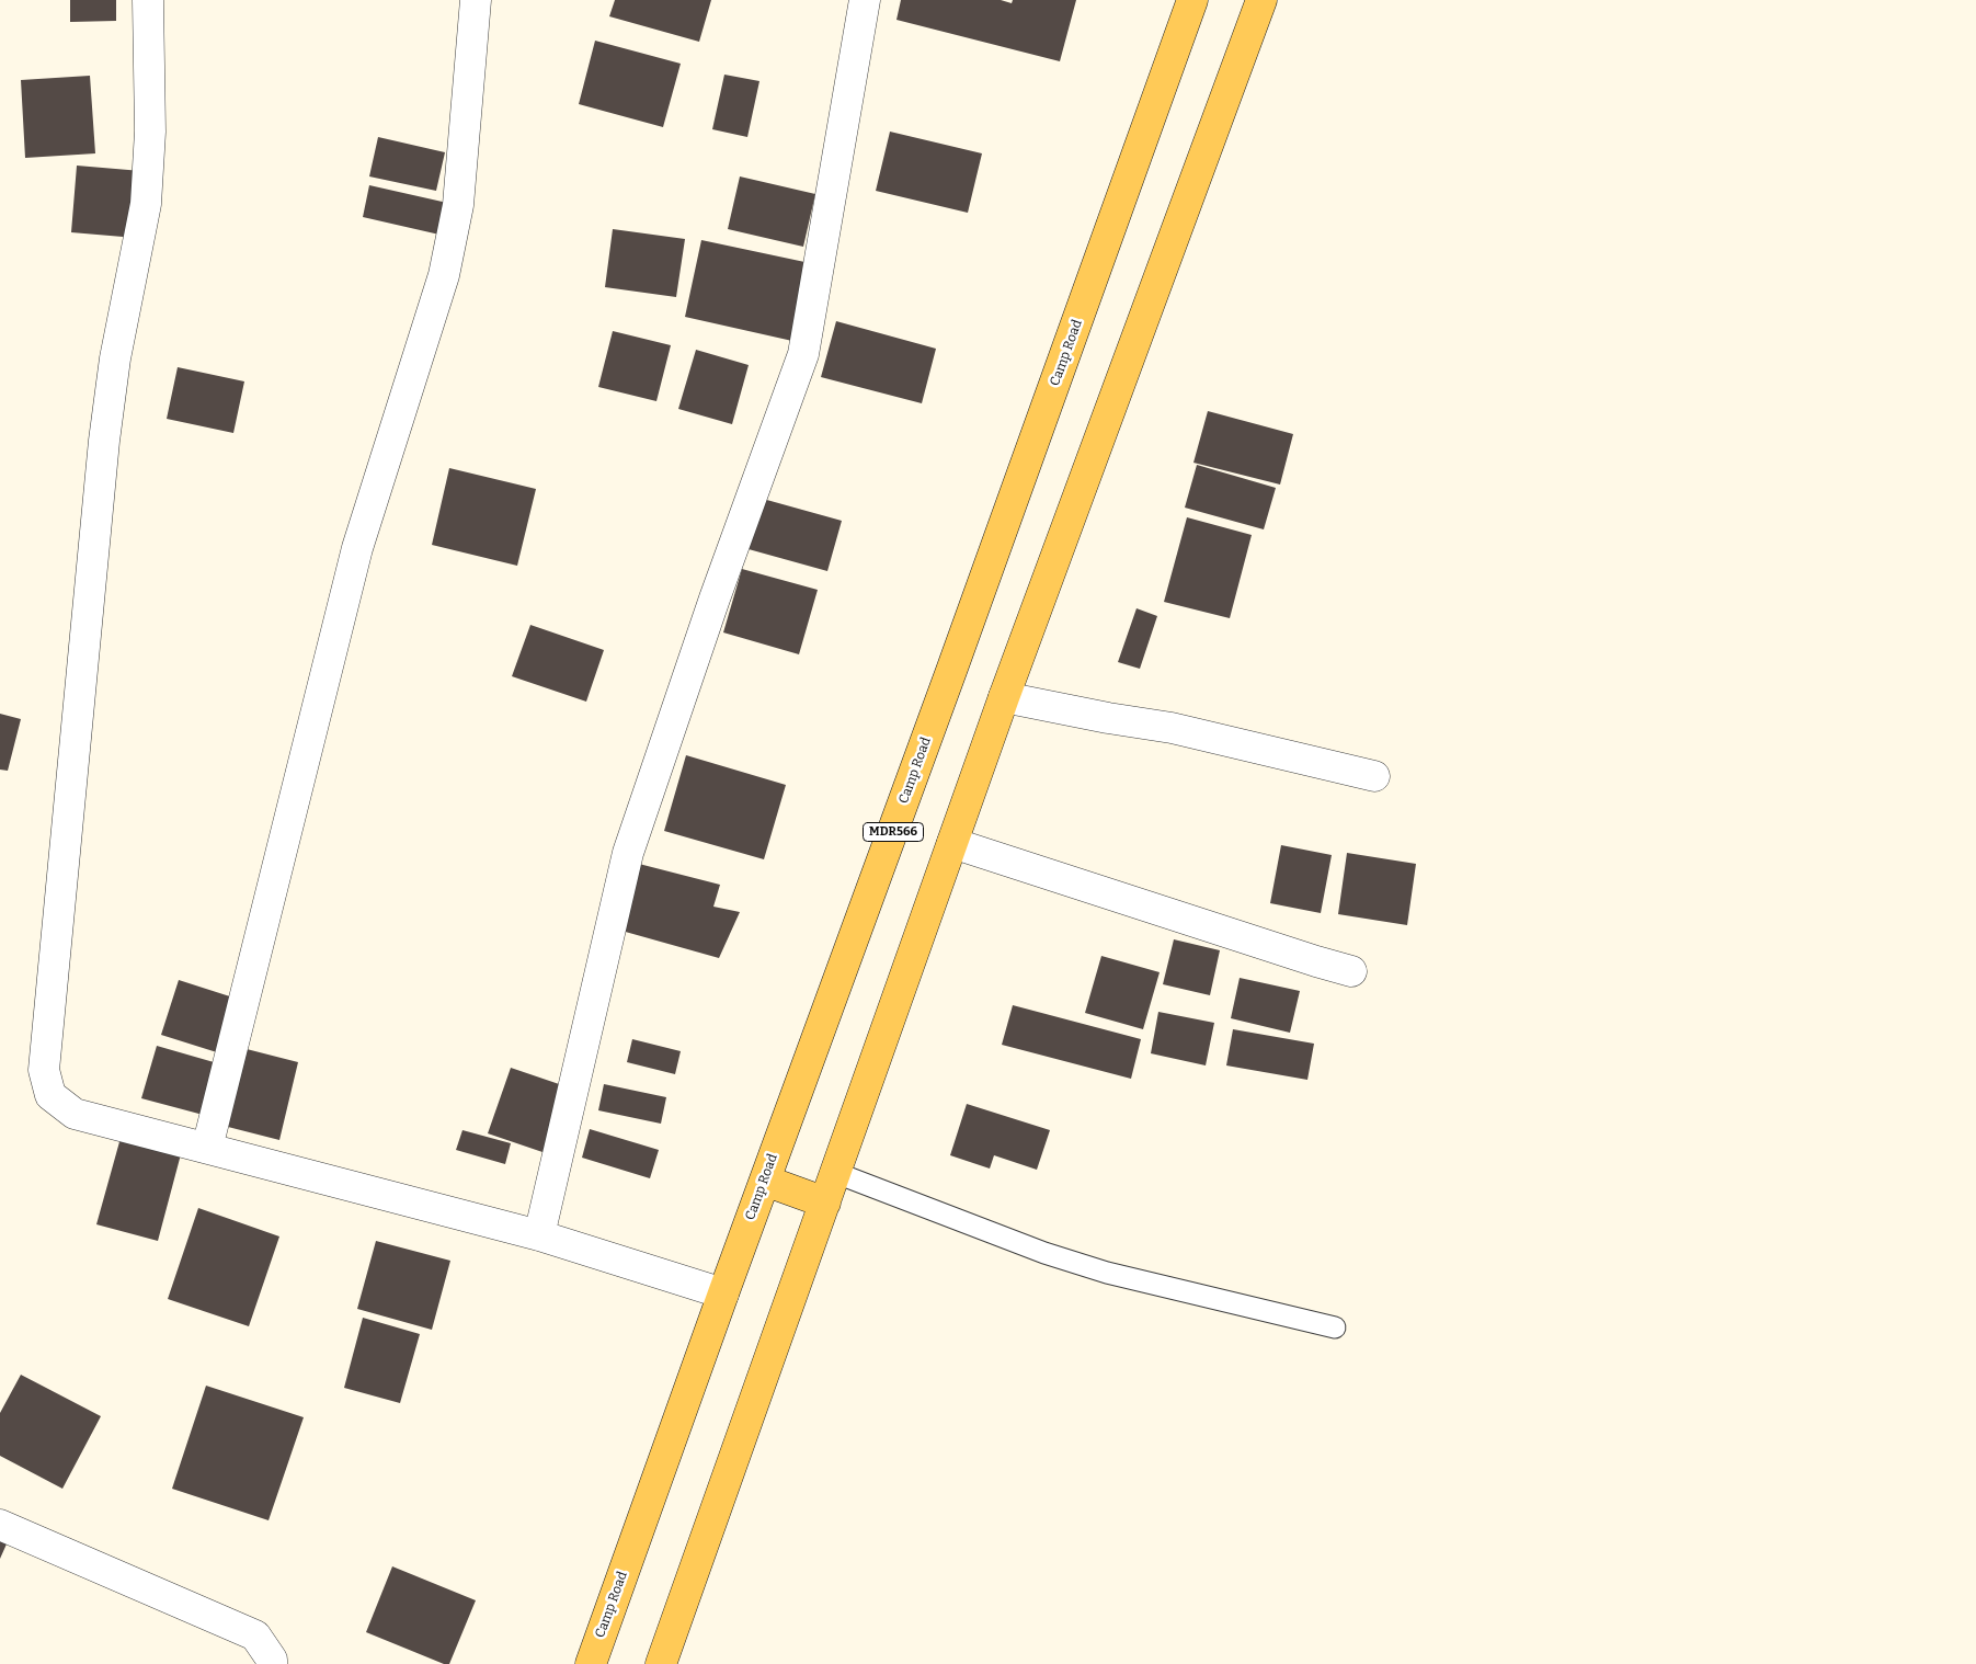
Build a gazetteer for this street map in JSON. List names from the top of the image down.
{
  "streets": {
    "main road": ["Camp Road", "MDR566"]
  }
}
